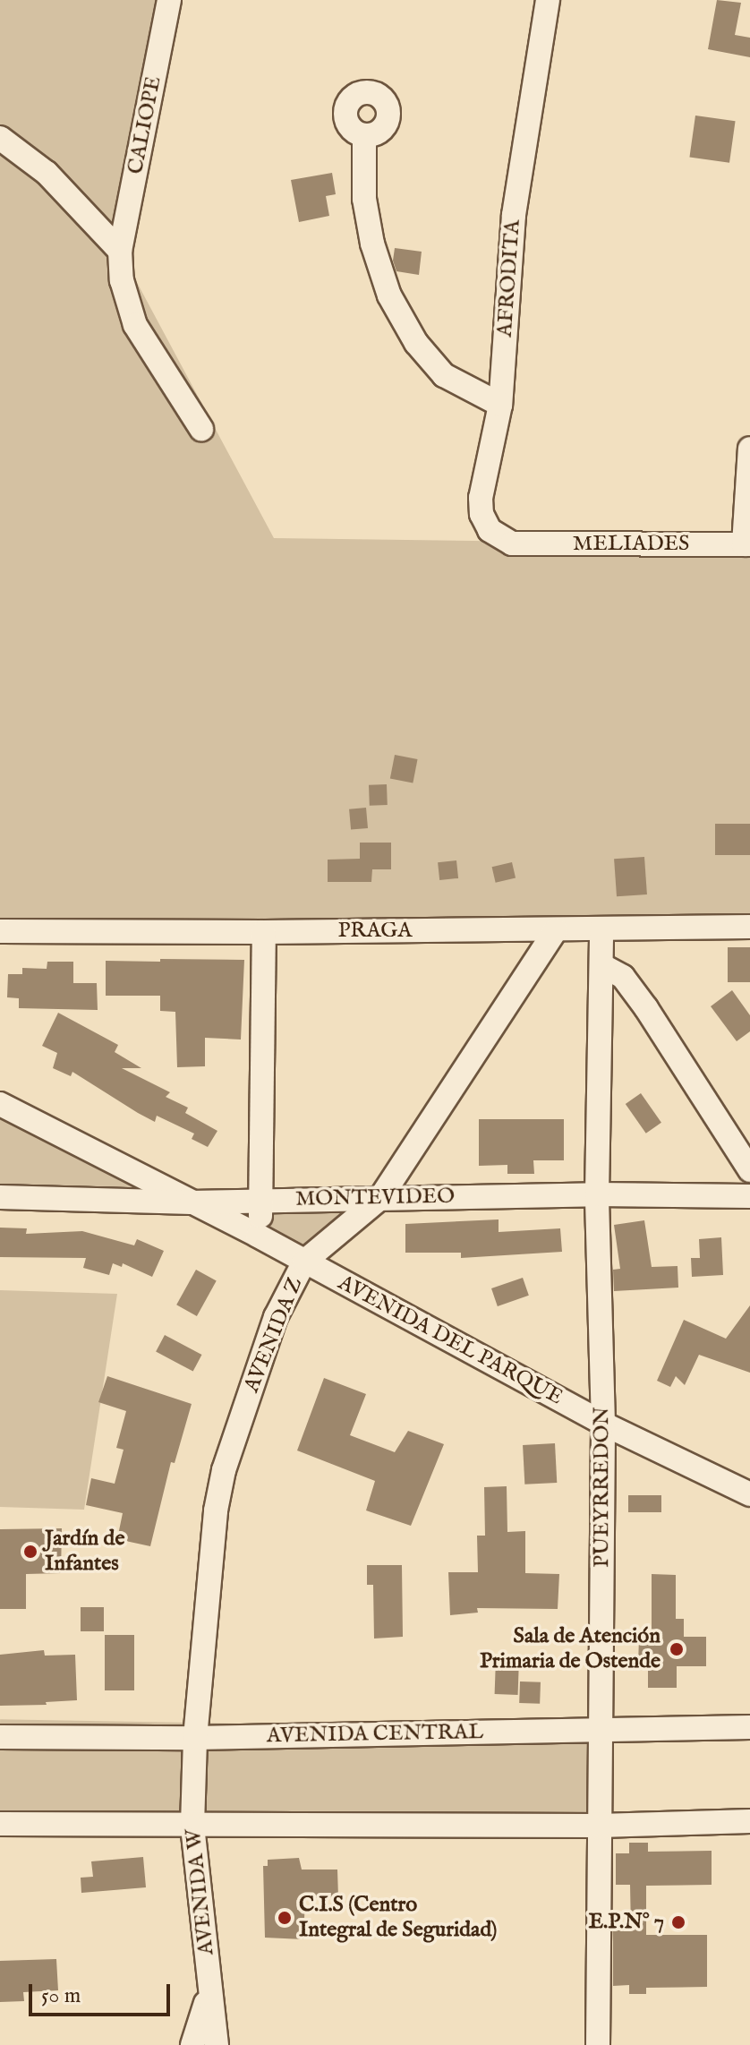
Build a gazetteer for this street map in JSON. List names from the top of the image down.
{
  "streets": {
    "street": [
      "CALIOPE",
      "AFRODITA",
      "MELIADES",
      "PRAGA",
      "MONTEVIDEO",
      "AVENIDA Z",
      "AVENIDA DEL PARQUE",
      "PUEYRREDON",
      "AVENIDA CENTRAL",
      "AVENIDA W"
    ]
  },
  "crossings": [
    ["AFRODITA", "MELIADES"],
    ["PRAGA", "AVENIDA Z"],
    ["PRAGA", "PUEYRREDON"],
    ["MONTEVIDEO", "AVENIDA Z"],
    ["MONTEVIDEO", "AVENIDA DEL PARQUE"],
    ["MONTEVIDEO", "PUEYRREDON"],
    ["AVENIDA Z", "AVENIDA DEL PARQUE"],
    ["AVENIDA Z", "AVENIDA CENTRAL"],
    ["AVENIDA Z", "AVENIDA W"],
    ["AVENIDA DEL PARQUE", "PUEYRREDON"],
    ["PUEYRREDON", "AVENIDA CENTRAL"],
    ["AVENIDA CENTRAL", "AVENIDA W"]
  ],
  "places": [
    "Jardín de Infantes",
    "Sala de Atención Primaria de Ostende",
    "C.I.S (Centro Integral de Seguridad)",
    "E.P.N° 7"
  ],
  "scale_bar": "50 m"
}
